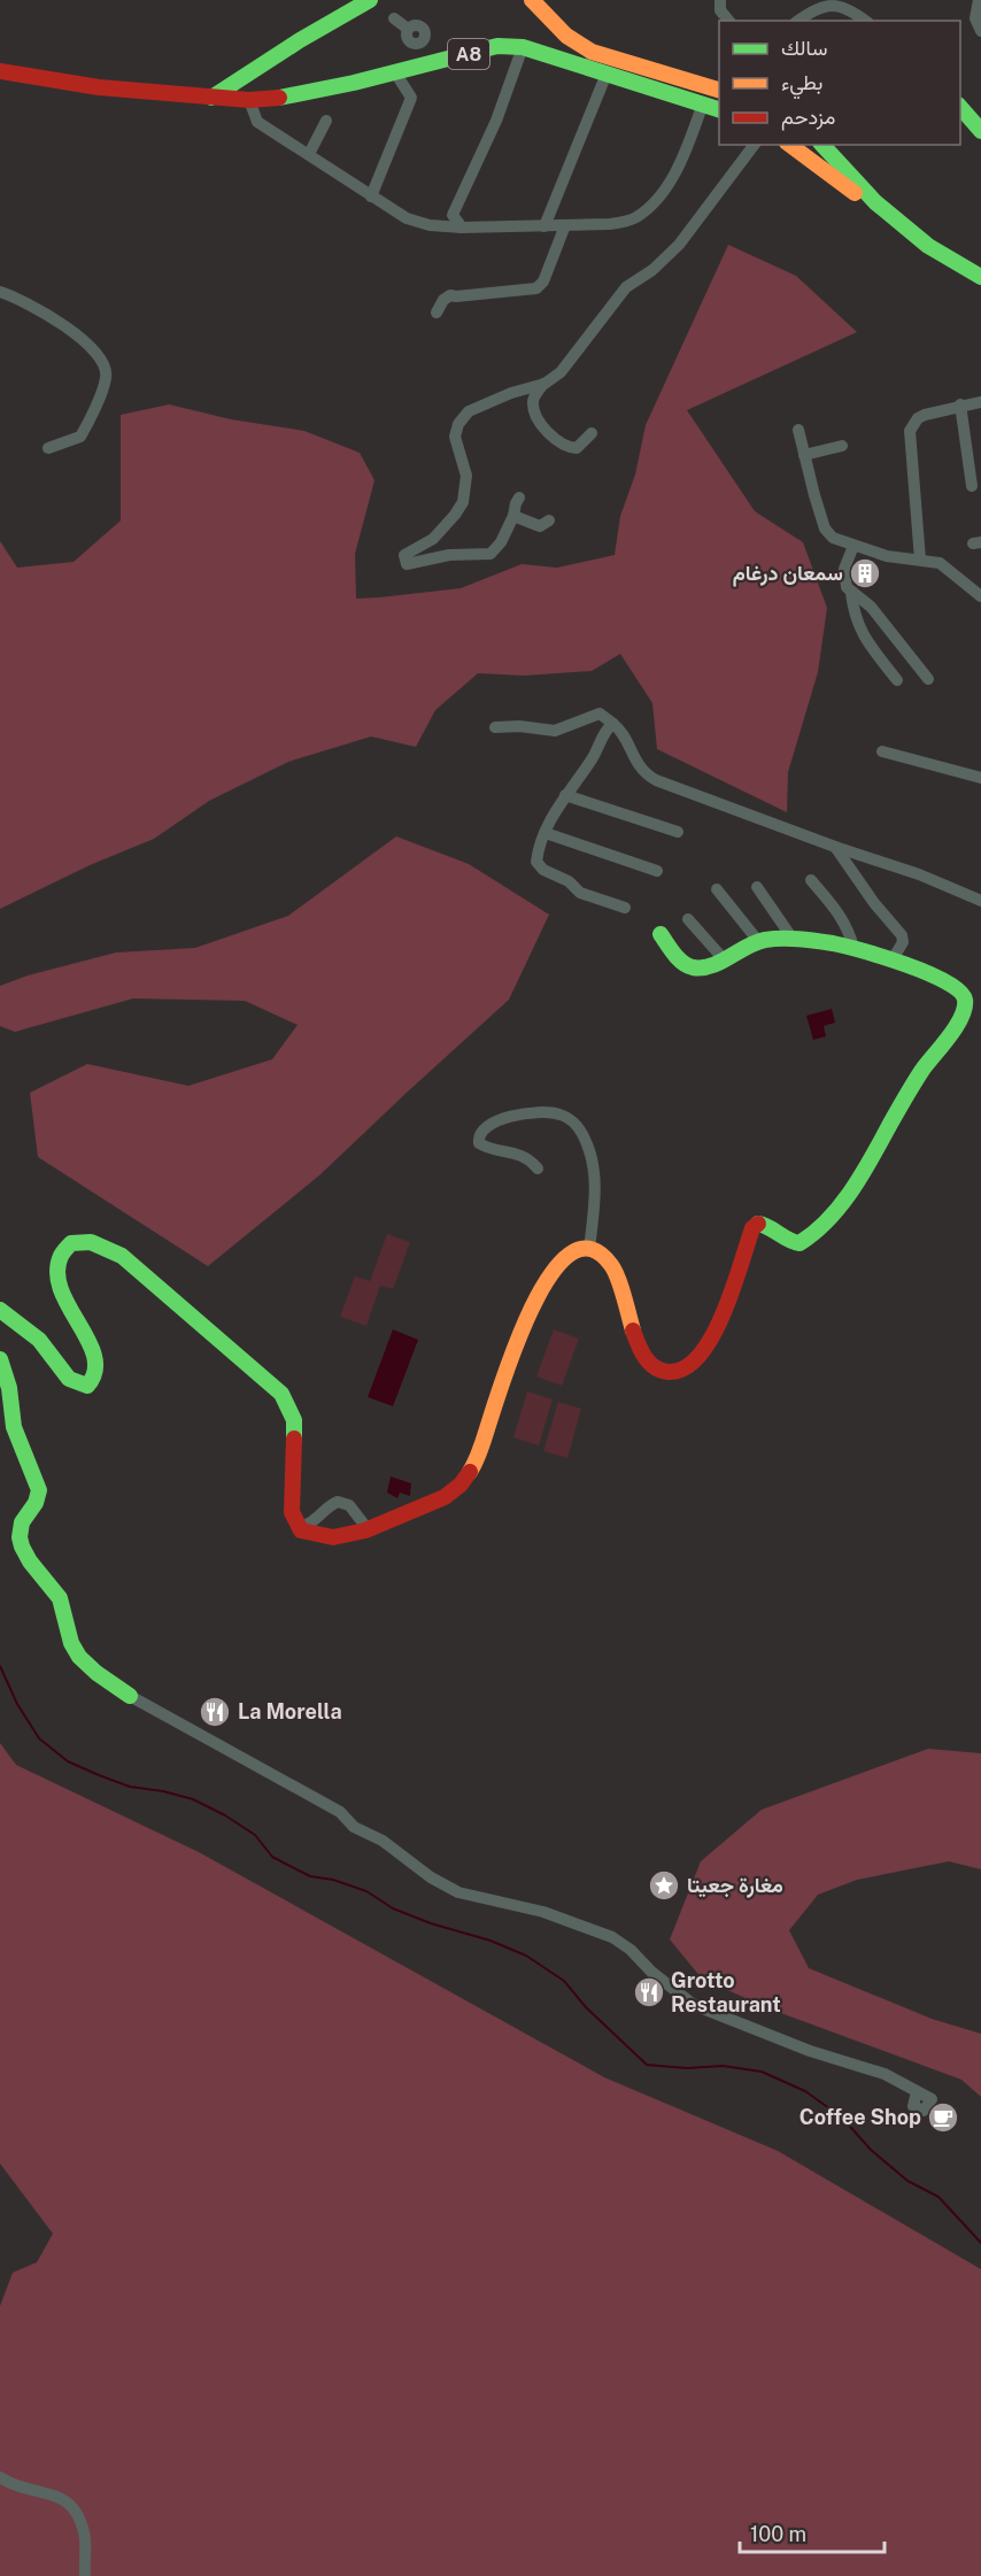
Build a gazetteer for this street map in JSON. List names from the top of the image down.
{
  "streets": {
    "main road": ["A8"]
  },
  "places": {
    "building": ["سمعان درغام"],
    "restaurant": ["La Morella", "Grotto Restaurant"],
    "place": ["مغارة جعيتا"],
    "cafe": ["Coffee Shop"]
  },
  "legend": ["سالك", "بطيء", "مزدحم"],
  "scale_bar": "100 m"
}
